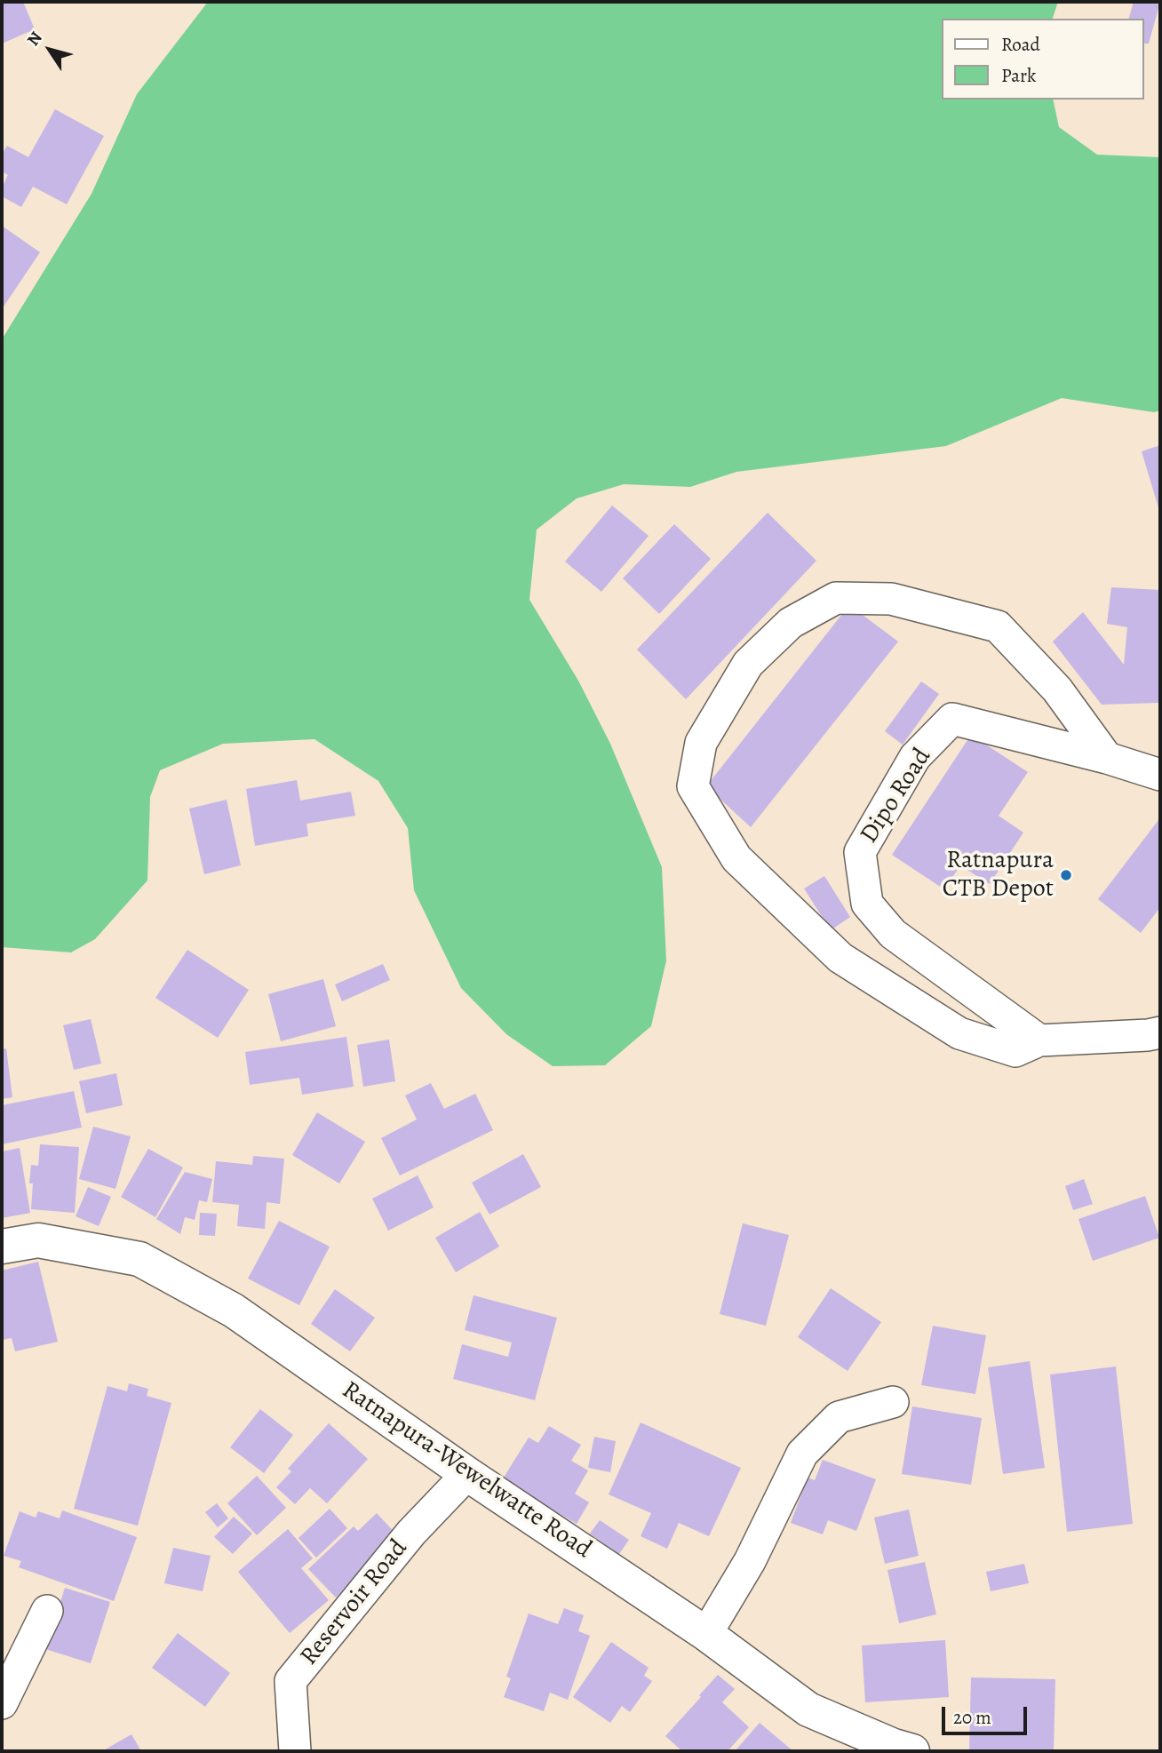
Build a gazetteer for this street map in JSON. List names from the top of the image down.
{
  "streets": {
    "main road": ["Ratnapura-Wewelwatte Road"],
    "street": ["Dipo Road", "Reservoir Road"]
  },
  "crossings": [
    ["Ratnapura-Wewelwatte Road", "Reservoir Road"]
  ],
  "places": ["Ratnapura CTB Depot"],
  "legend": ["Road", "Park"],
  "scale_bar": "20 m",
  "north": "top left"
}
